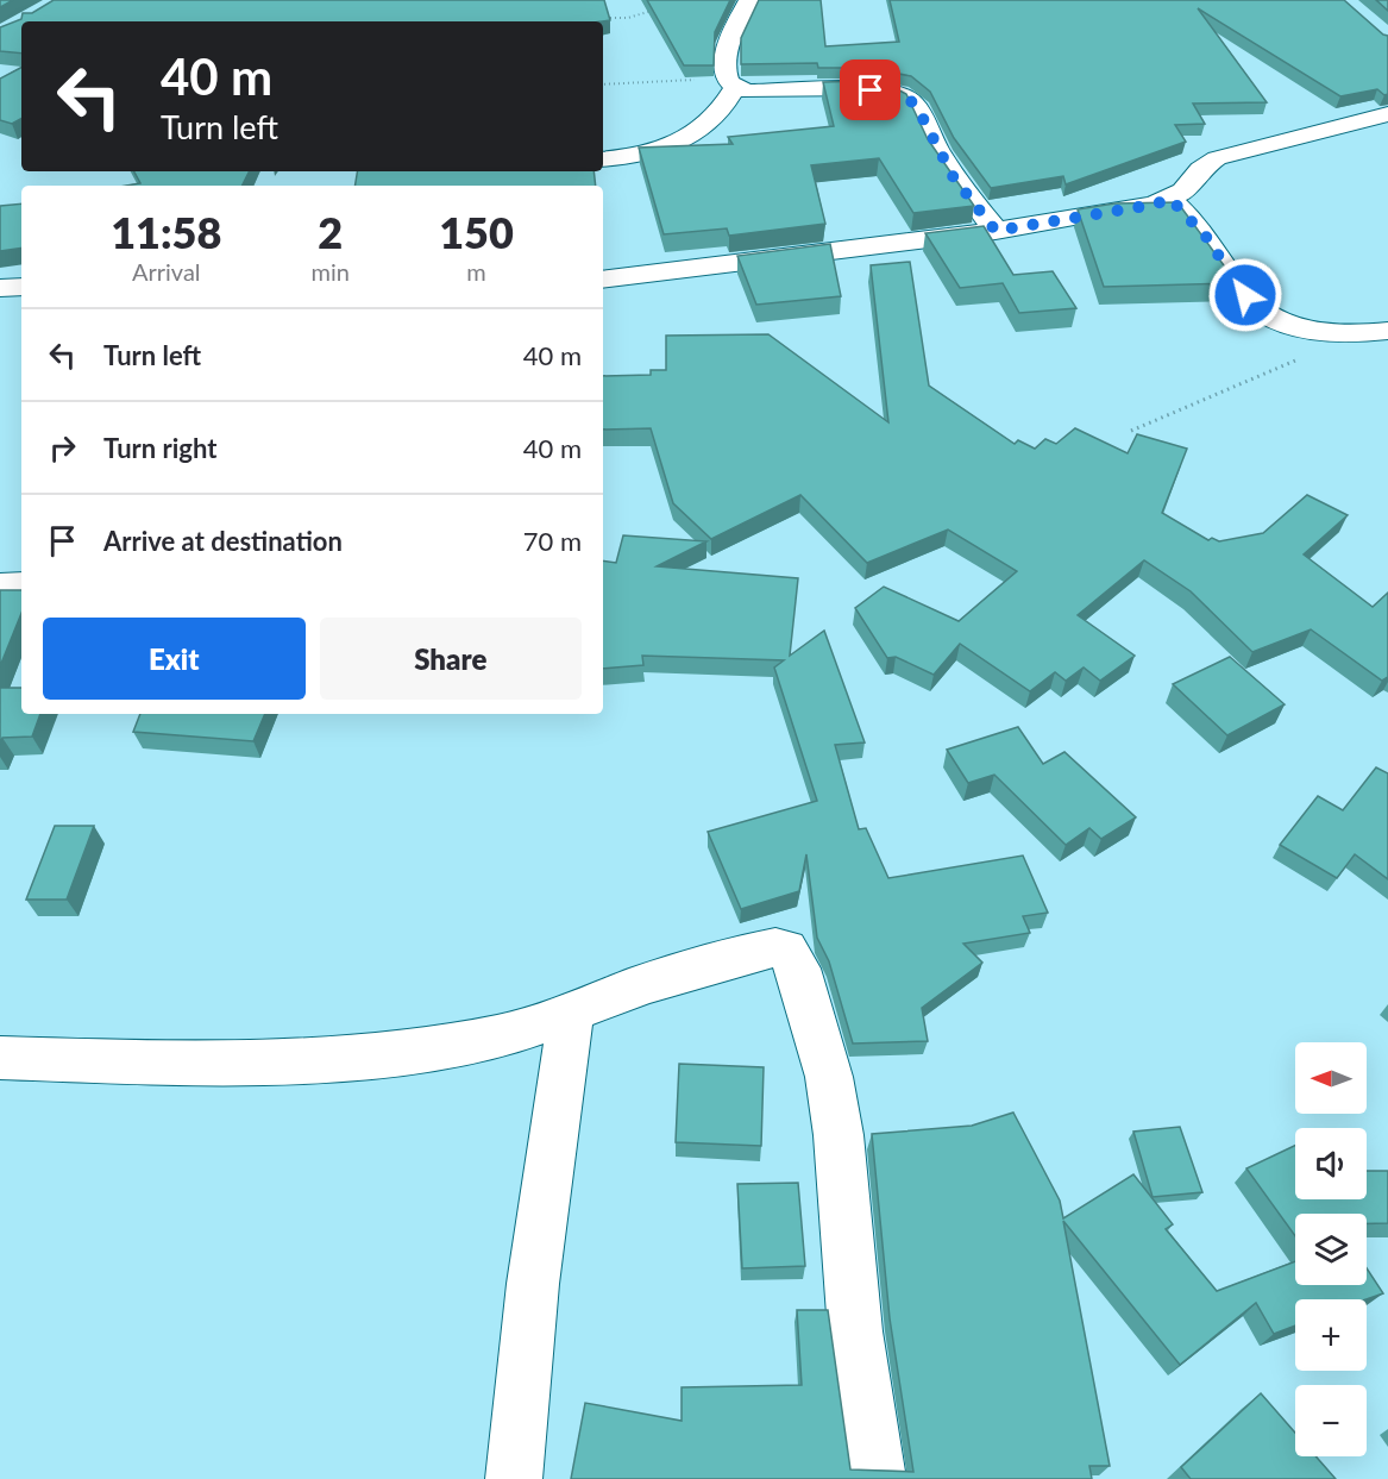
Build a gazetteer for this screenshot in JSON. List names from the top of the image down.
{
  "north": "left",
  "page": {
    "turn": ["40 m", "Turn left"],
    "eta": [
      "11:58",
      "Arrival",
      "2",
      "min",
      "150",
      "m"
    ],
    "list": [
      {
        "name": "Turn left",
        "value": "40 m"
      },
      {
        "name": "Turn right",
        "value": "40 m"
      },
      {
        "name": "Arrive at destination",
        "value": "70 m"
      }
    ],
    "buttons": ["Exit", "Share"],
    "map_buttons": ["+", "−"]
  }
}
